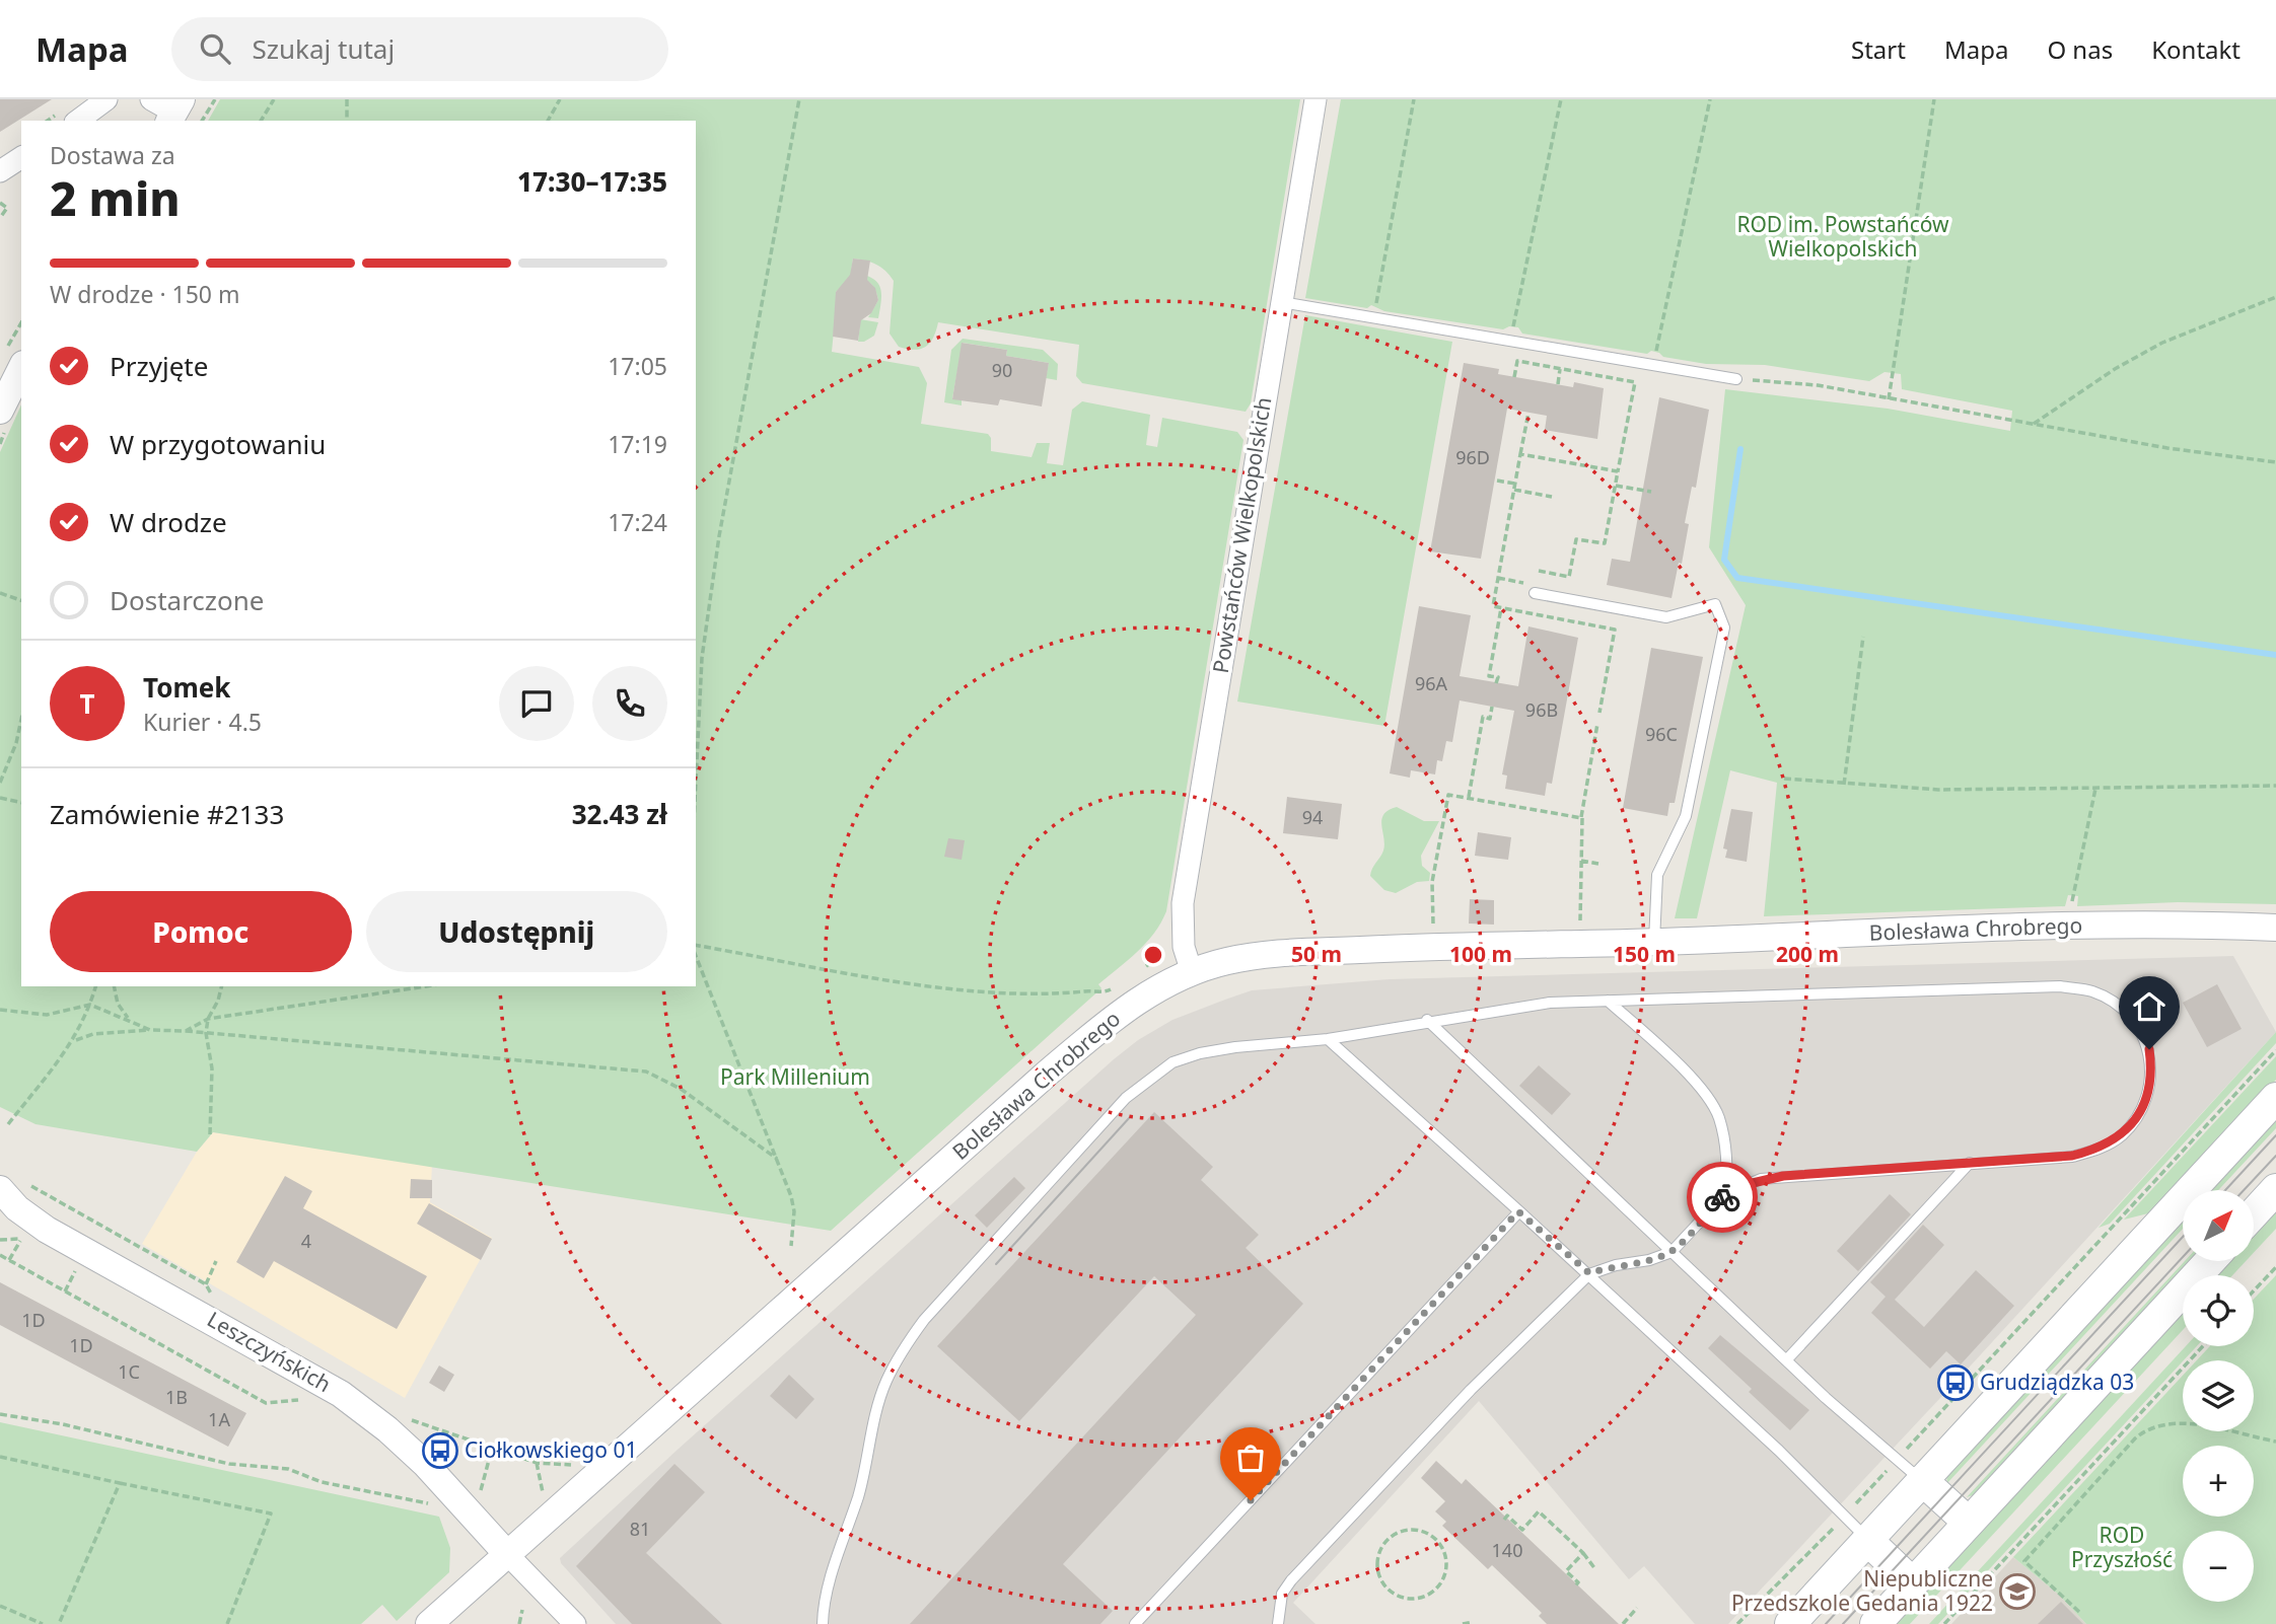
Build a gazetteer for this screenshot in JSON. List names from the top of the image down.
{
  "streets": {
    "street": ["Powstańców Wielkopolskich", "Bolesława Chrobrego", "Leszczyńskich"]
  },
  "crossings": [
    ["Powstańców Wielkopolskich", "Bolesława Chrobrego"],
    ["Bolesława Chrobrego", "Leszczyńskich"]
  ],
  "parks": ["ROD im. Powstańców Wielkopolskich", "Park Millenium", "ROD Przyszłość"],
  "places": {
    "bus stop": ["Grudziądzka 03", "Ciołkowskiego 01"],
    "school or university": ["Niepubliczne Przedszkole Gedania 1922"]
  },
  "house_numbers": [
    "90",
    "96D",
    "96A",
    "96B",
    "96C",
    "94",
    "4",
    "1D",
    "1D",
    "1C",
    "1B",
    "1A",
    "81",
    "140"
  ],
  "north": "top right",
  "page": {
    "header": "Mapa",
    "search": "Szukaj tutaj",
    "nav": [
      "Start",
      "Mapa",
      "O nas",
      "Kontakt"
    ],
    "heading": ["2 min", "Dostawa za", "17:30–17:35"],
    "panel": [
      "Tomek",
      "Kurier · 4.5",
      "Zamówienie #2133",
      "32.43 zł"
    ],
    "bar": "W drodze · 150 m",
    "list": [
      ["Przyjęte", "17:05"],
      ["W przygotowaniu", "17:19"],
      ["W drodze", "17:24"],
      "Dostarczone"
    ],
    "round": "T",
    "buttons": ["Pomoc", "Udostępnij"],
    "map_buttons": ["+", "−"]
  },
  "rings": [
    "50 m",
    "100 m",
    "150 m",
    "200 m"
  ]
}
